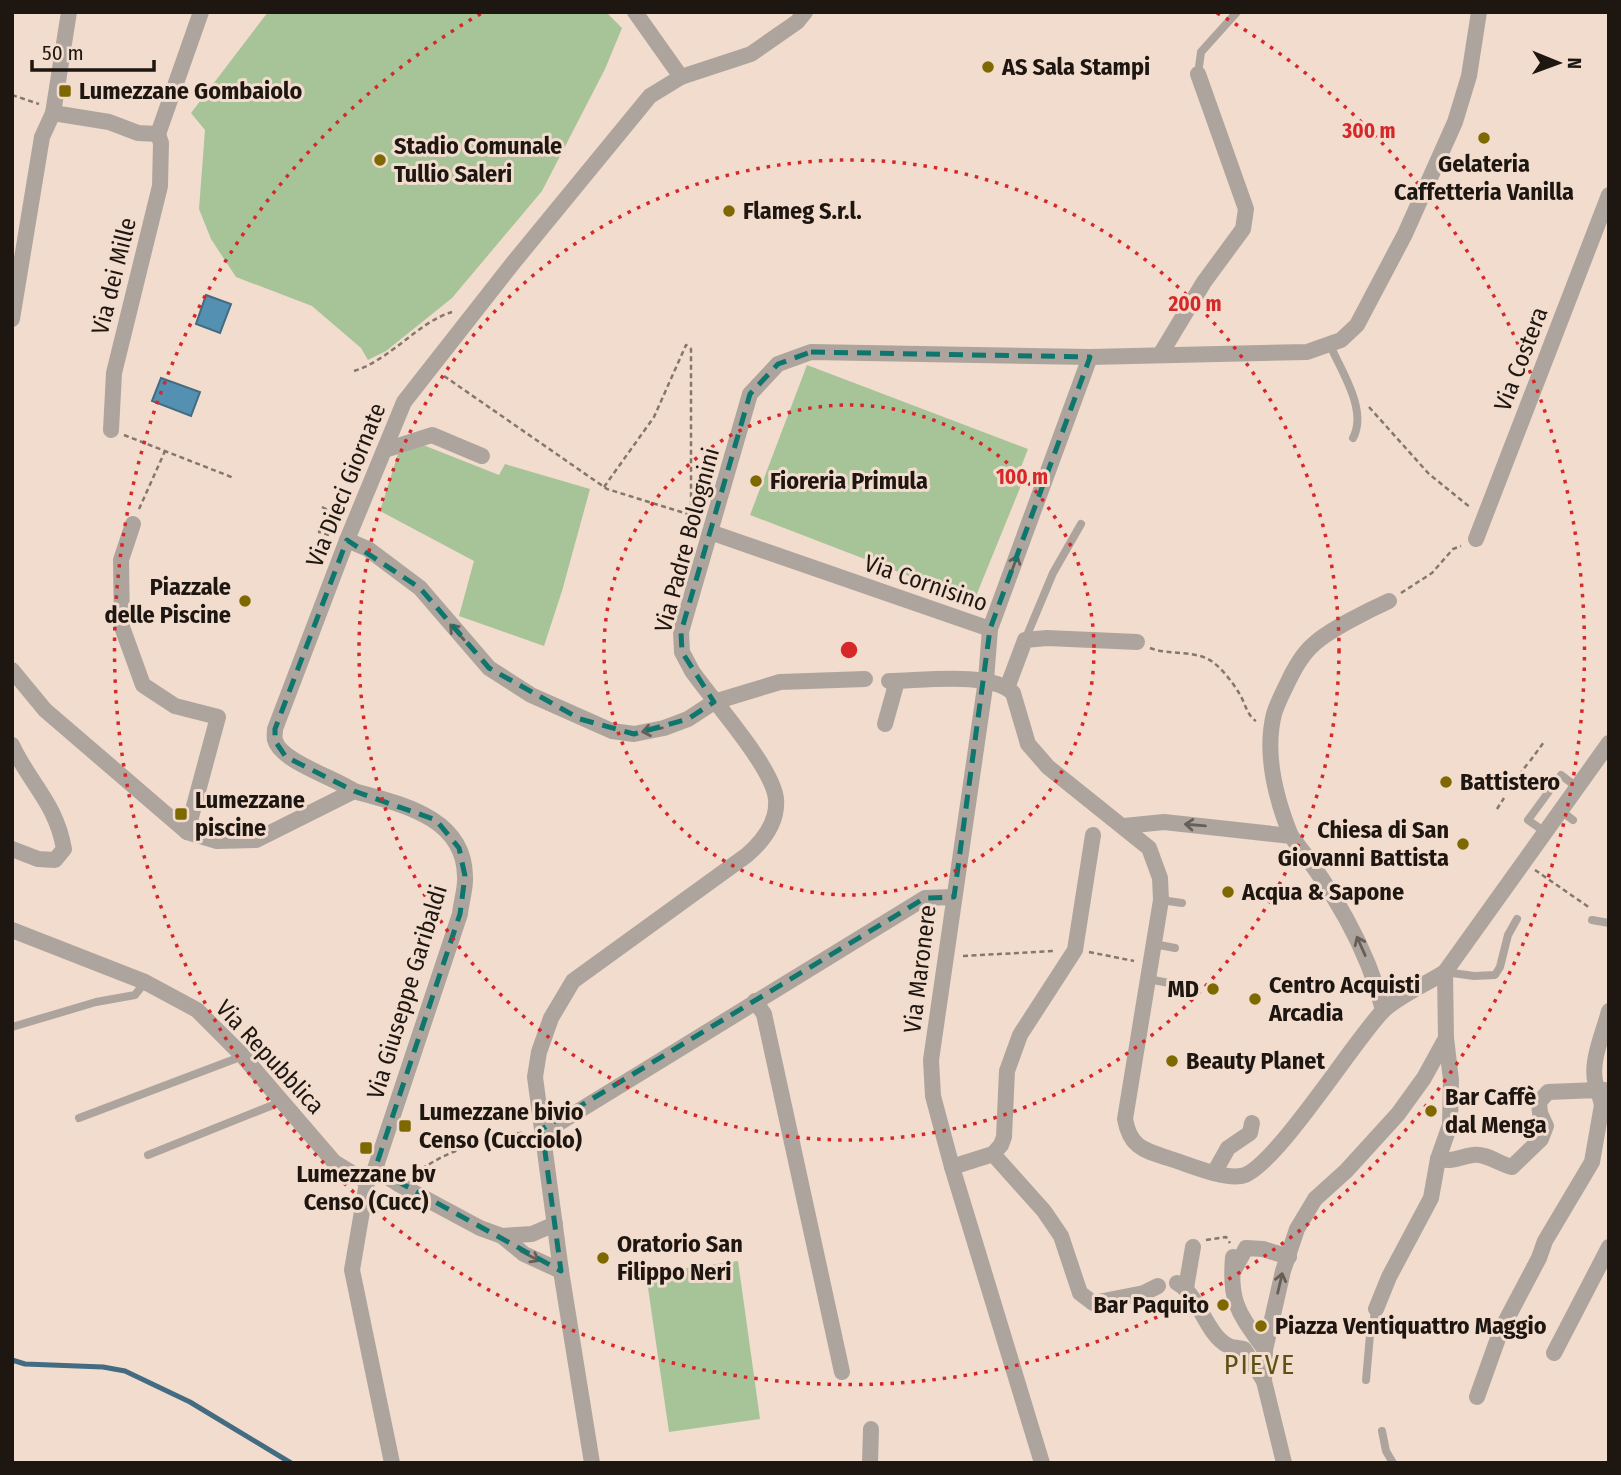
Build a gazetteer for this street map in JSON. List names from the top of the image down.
{
  "streets": {
    "street": [
      "Via dei Mille",
      "Via Costera",
      "Via Dieci Giornate",
      "Via Padre Bolognini",
      "Via Cornisino",
      "Via Maronere",
      "Via Giuseppe Garibaldi",
      "Via Repubblica"
    ]
  },
  "crossings": [
    ["Via Dieci Giornate", "Via Giuseppe Garibaldi"],
    ["Via Padre Bolognini", "Via Cornisino"],
    ["Via Padre Bolognini", "Via Maronere"],
    ["Via Cornisino", "Via Maronere"],
    ["Via Giuseppe Garibaldi", "Via Repubblica"]
  ],
  "districts": ["PIEVE"],
  "places": {
    "other": [
      "AS Sala Stampi",
      "Gelateria Caffetteria Vanilla",
      "Stadio Comunale Tullio Saleri",
      "Flameg S.r.l.",
      "Fioreria Primula",
      "Piazzale delle Piscine",
      "Battistero",
      "Chiesa di San Giovanni Battista",
      "Acqua & Sapone",
      "MD",
      "Centro Acquisti Arcadia",
      "Beauty Planet",
      "Bar Caffè dal Menga",
      "Oratorio San Filippo Neri",
      "Bar Paquito",
      "Piazza Ventiquattro Maggio"
    ],
    "transit": [
      "Lumezzane Gombaiolo",
      "Lumezzane piscine",
      "Lumezzane bivio Censo (Cucciolo)",
      "Lumezzane bv Censo (Cucc)"
    ]
  },
  "scale_bar": "50 m",
  "north": "right",
  "rings": ["300 m", "200 m", "100 m"]
}
